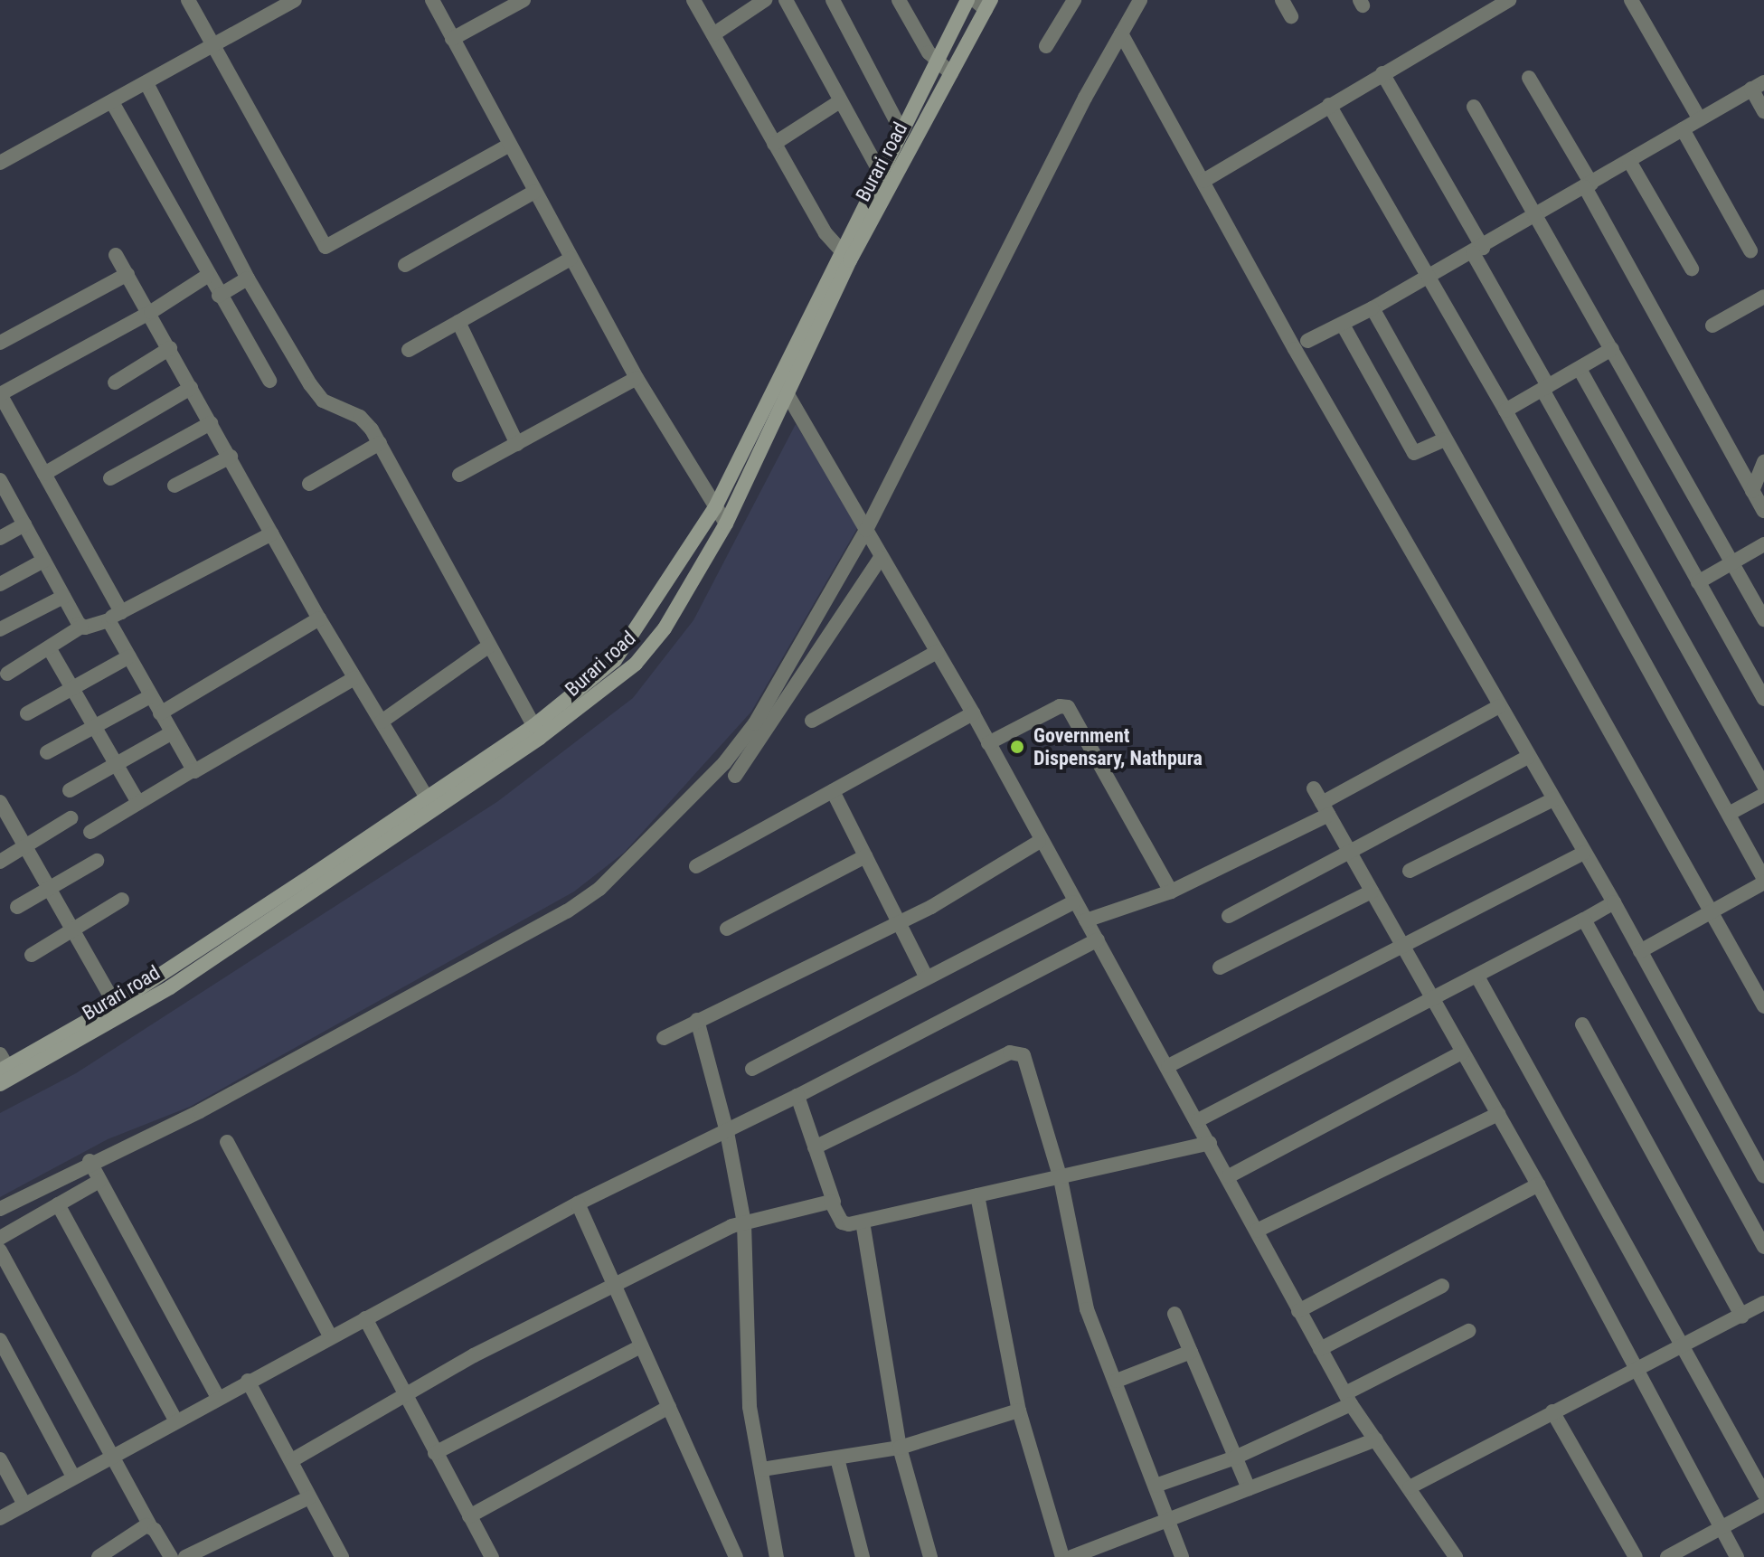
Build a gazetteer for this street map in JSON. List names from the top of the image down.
{
  "streets": {
    "main road": ["Burari road"]
  },
  "places": ["Government Dispensary, Nathpura"]
}
